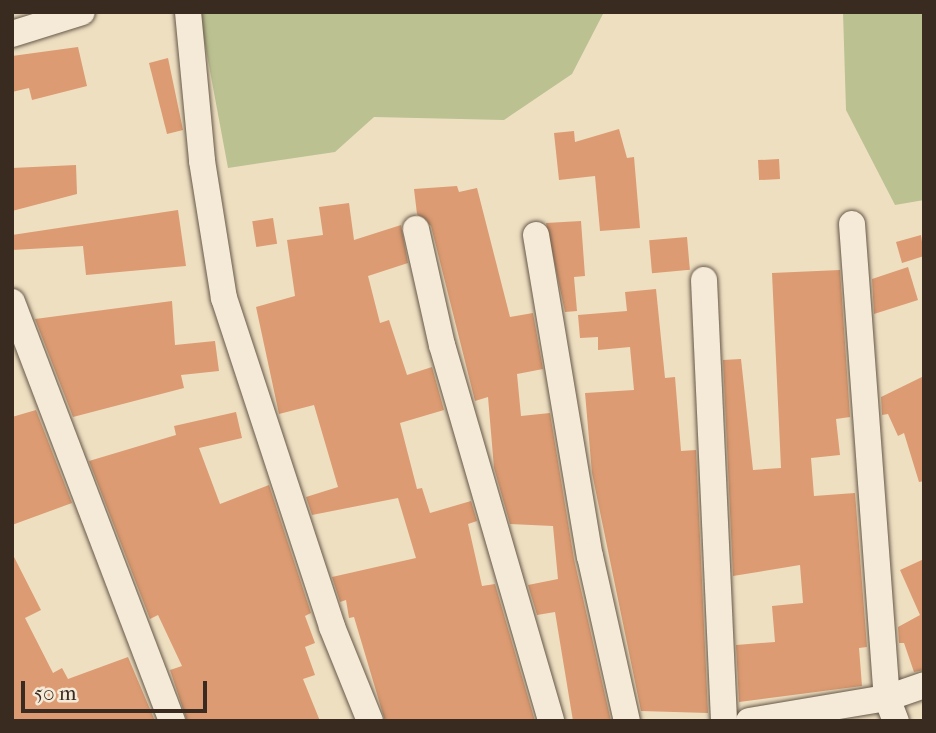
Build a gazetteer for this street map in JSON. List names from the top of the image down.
{
  "scale_bar": "50 m"
}
